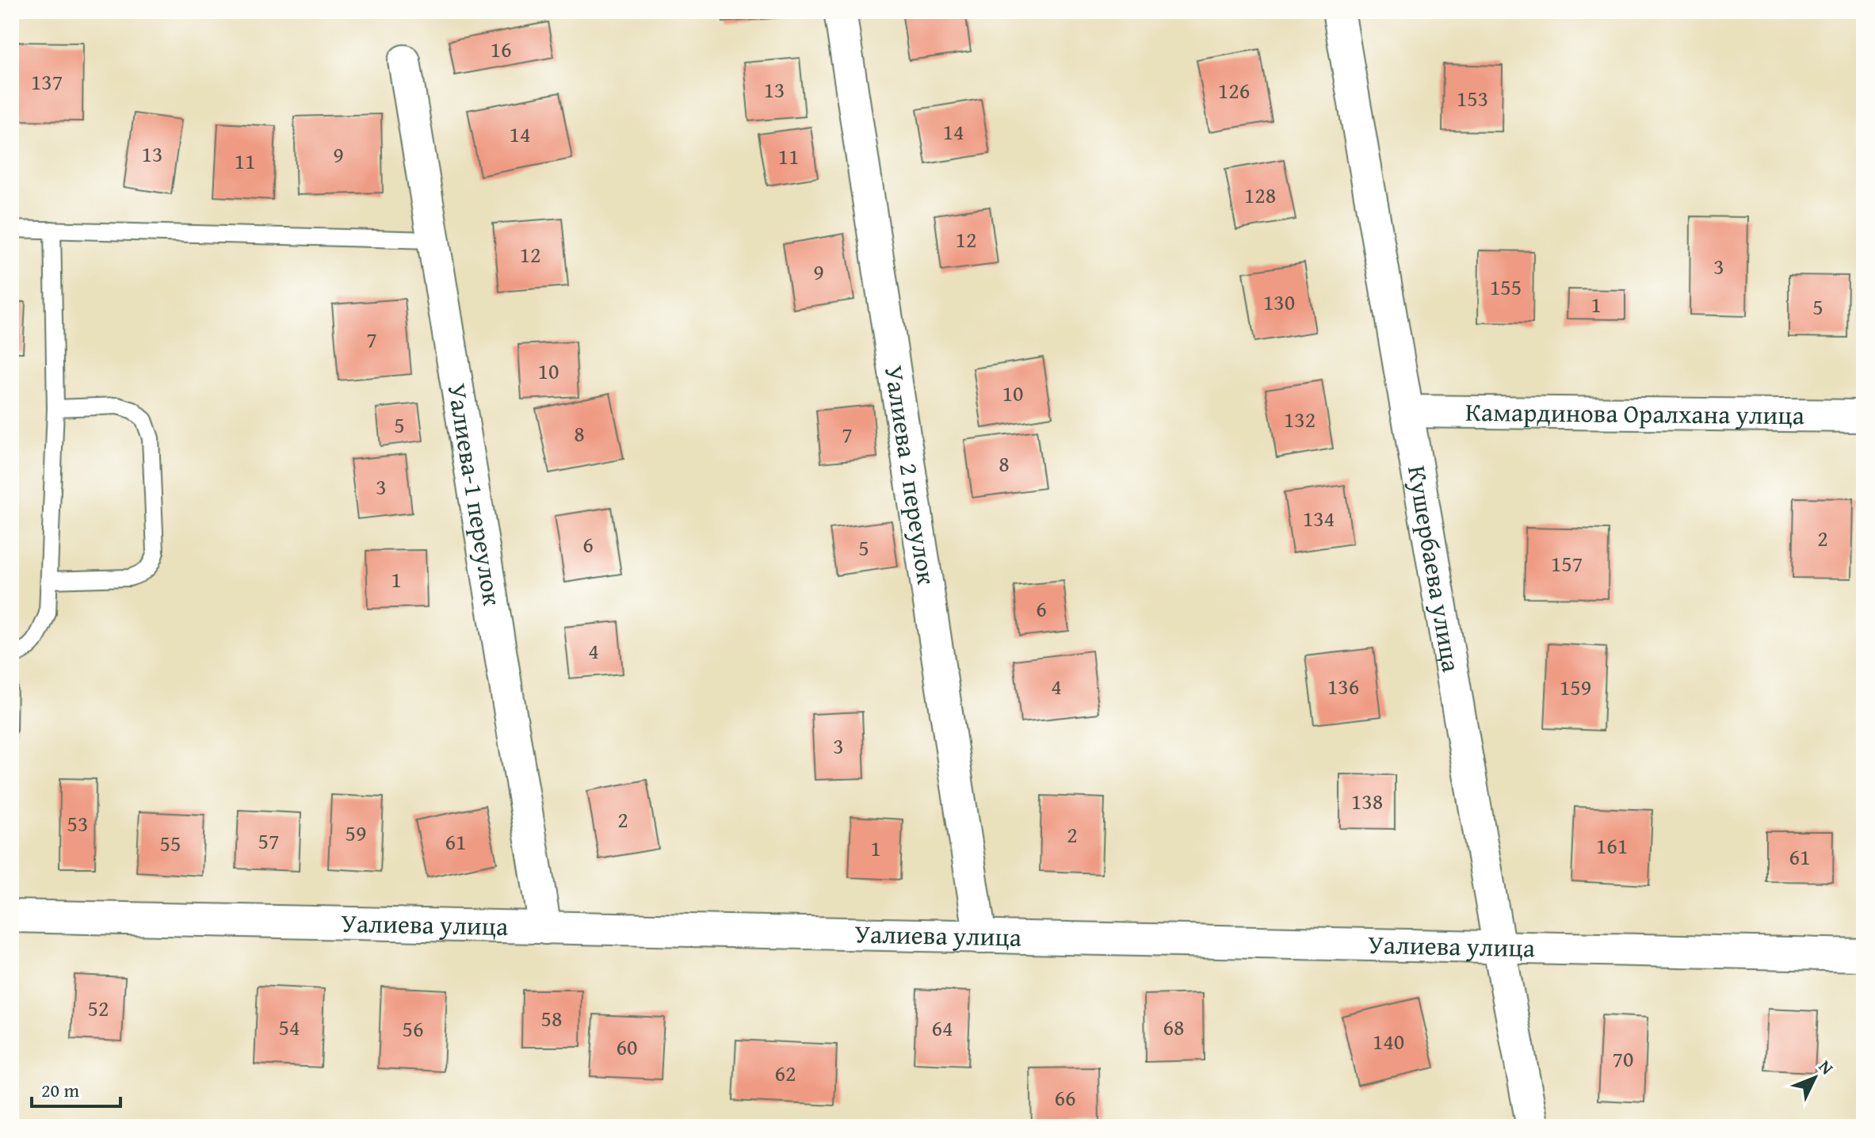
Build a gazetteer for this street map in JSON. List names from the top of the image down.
{
  "streets": {
    "street": [
      "Камардинова Оралхана улица",
      "Уалиева 2 переулок",
      "Уалиева-1 переулок",
      "Кушербаева улица",
      "Уалиева улица"
    ]
  },
  "crossings": [
    ["Камардинова Оралхана улица", "Кушербаева улица"],
    ["Уалиева 2 переулок", "Уалиева улица"],
    ["Уалиева-1 переулок", "Уалиева улица"],
    ["Кушербаева улица", "Уалиева улица"]
  ],
  "house_numbers": [
    "16",
    "137",
    "13",
    "126",
    "153",
    "14",
    "14",
    "13",
    "9",
    "11",
    "11",
    "128",
    "12",
    "12",
    "3",
    "9",
    "155",
    "130",
    "1",
    "5",
    "7",
    "10",
    "10",
    "132",
    "5",
    "8",
    "7",
    "8",
    "3",
    "134",
    "2",
    "6",
    "5",
    "157",
    "1",
    "6",
    "4",
    "4",
    "136",
    "159",
    "3",
    "138",
    "2",
    "53",
    "59",
    "2",
    "57",
    "61",
    "55",
    "161",
    "1",
    "61",
    "52",
    "58",
    "54",
    "68",
    "64",
    "56",
    "140",
    "60",
    "70",
    "62",
    "66"
  ],
  "scale_bar": "20 m",
  "north": "top right"
}
